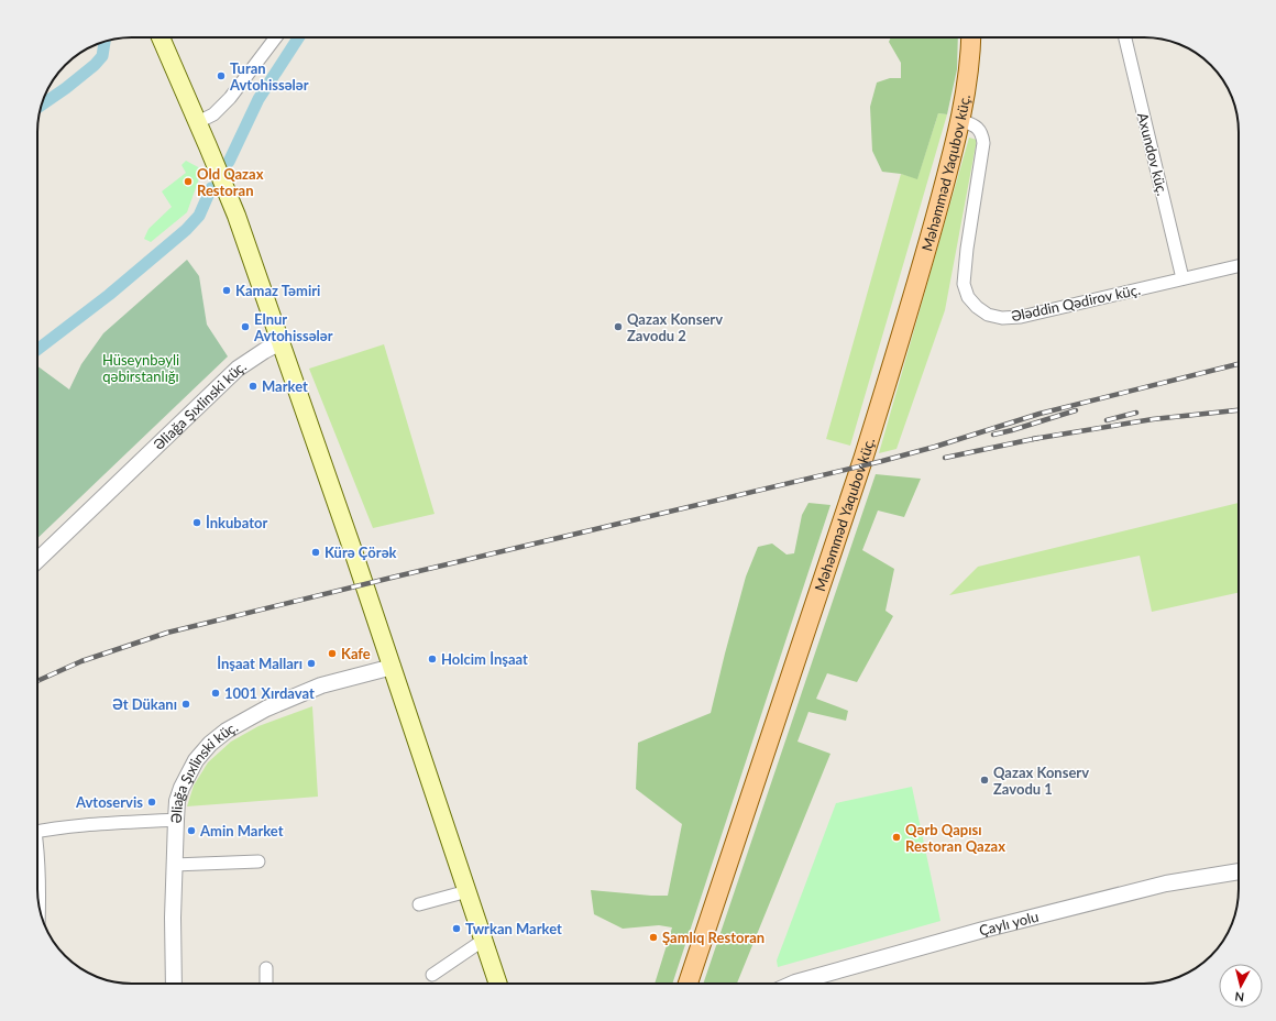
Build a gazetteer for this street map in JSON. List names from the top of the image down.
{
  "streets": {
    "main road": ["Məhəmməd Yaqubov küç."],
    "street": [
      "Axundov küç.",
      "Ələddin Qədirov küç.",
      "Əliağa Şıxlinski küç.",
      "Çaylı yolu"
    ]
  },
  "crossings": [
    ["Axundov küç.", "Ələddin Qədirov küç."],
    ["Məhəmməd Yaqubov küç.", "Ələddin Qədirov küç."]
  ],
  "parks": ["Hüseynbəyli qəbirstanlığı"],
  "places": [
    "Turan Avtohissələr",
    "Old Qazax Restoran",
    "Kamaz Təmiri",
    "Elnur Avtohissələr",
    "Qazax Konserv Zavodu 2",
    "Market",
    "İnkubator",
    "Kürə Çörək",
    "Kafe",
    "Holcim İnşaat",
    "İnşaat Malları",
    "1001 Xırdavat",
    "Ət Dükanı",
    "Qazax Konserv Zavodu 1",
    "Avtoservis",
    "Amin Market",
    "Qərb Qapısı Restoran Qazax",
    "Twrkan Market",
    "Şamlıq Restoran"
  ],
  "north": "bottom"
}
